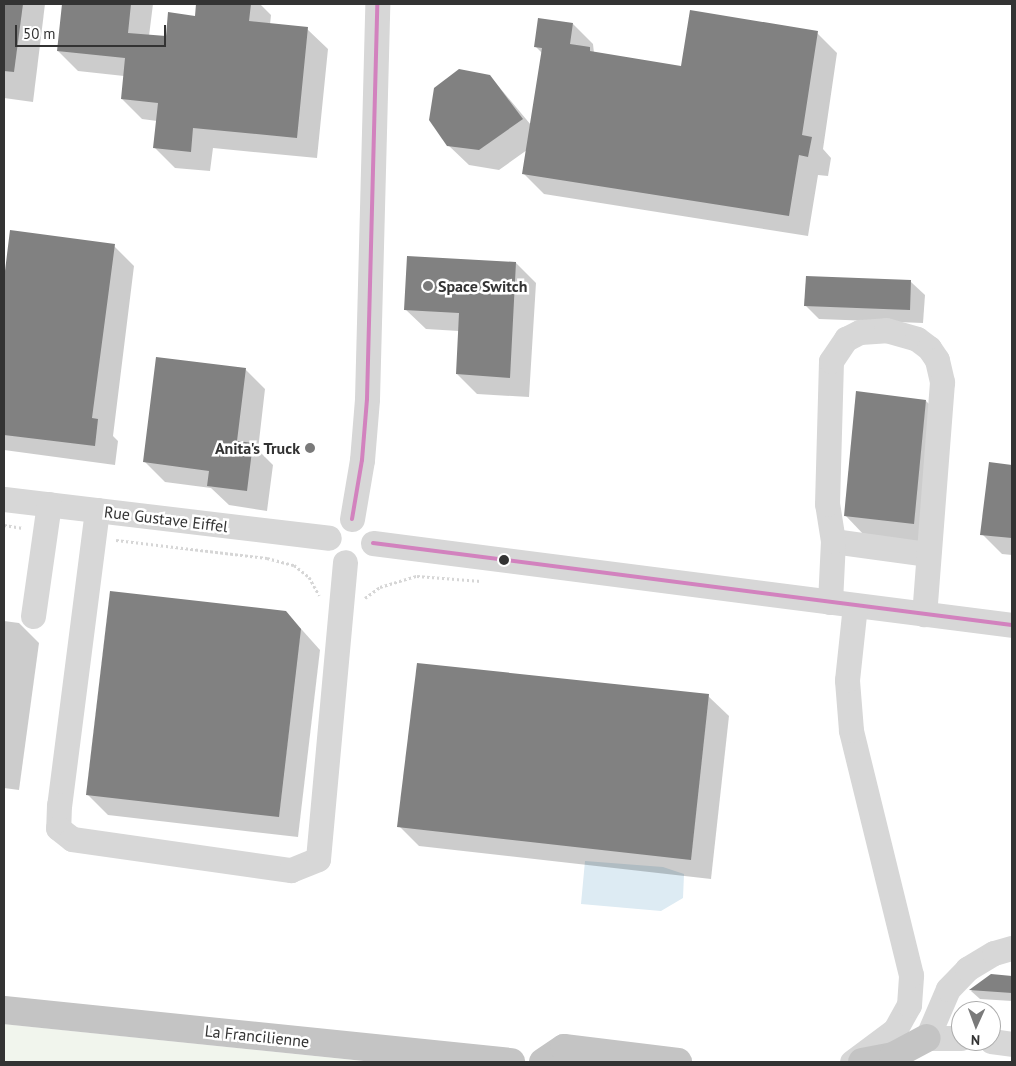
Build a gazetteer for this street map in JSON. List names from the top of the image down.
{
  "streets": {
    "highway": ["La Francilienne"],
    "street": ["Rue Gustave Eiffel"]
  },
  "places": ["Space Switch", "Anita's Truck"],
  "scale_bar": "50 m",
  "north": "bottom"
}
